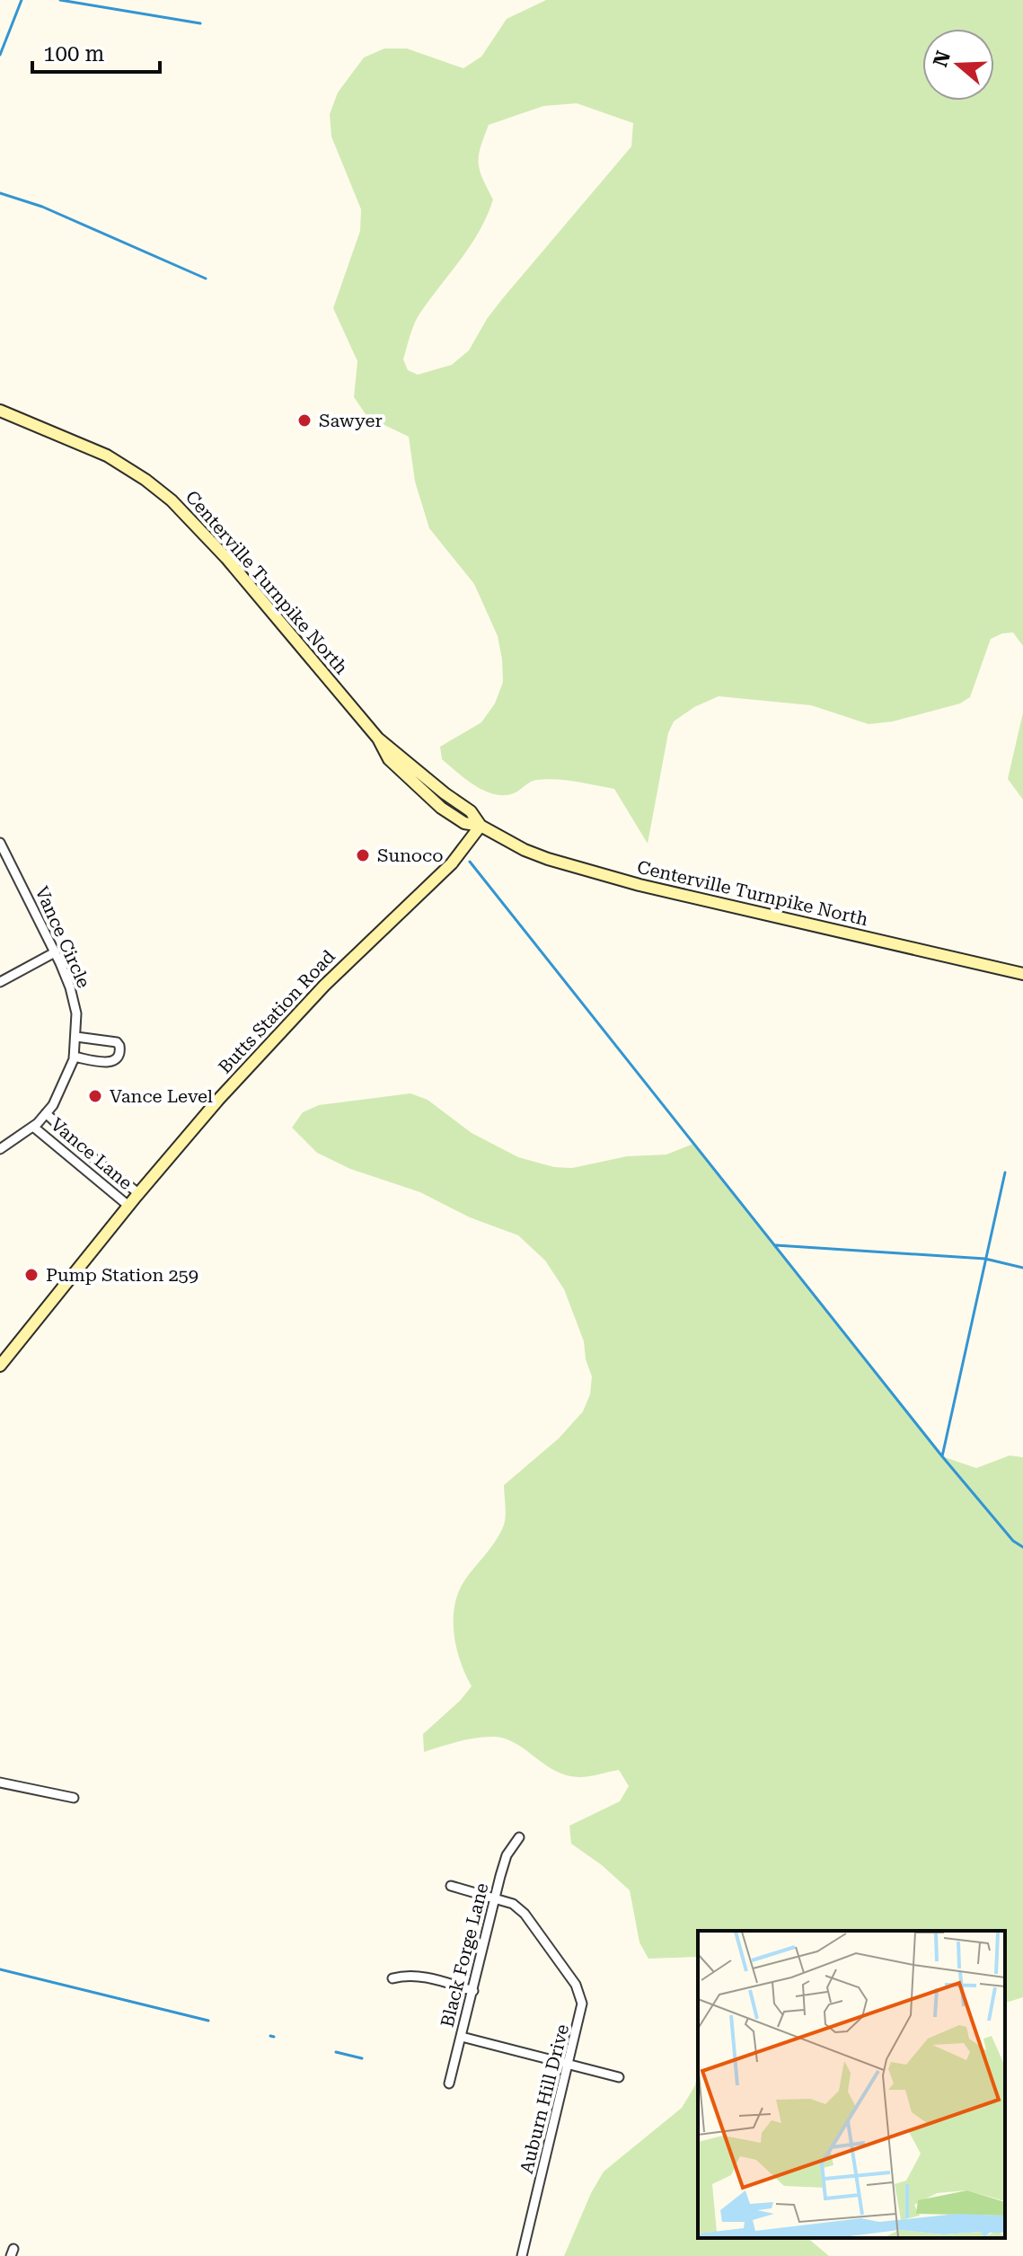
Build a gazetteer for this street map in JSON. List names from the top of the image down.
{
  "streets": {
    "main road": ["Centerville Turnpike North", "Butts Station Road"],
    "street": [
      "Vance Circle",
      "Vance Lane",
      "Black Forge Lane",
      "Auburn Hill Drive"
    ]
  },
  "crossings": [
    ["Centerville Turnpike North", "Butts Station Road"],
    ["Vance Circle", "Vance Lane"],
    ["Butts Station Road", "Vance Lane"],
    ["Black Forge Lane", "Auburn Hill Drive"]
  ],
  "places": [
    "Sawyer",
    "Sunoco",
    "Vance Level",
    "Pump Station 259"
  ],
  "scale_bar": "100 m",
  "north": "left"
}
